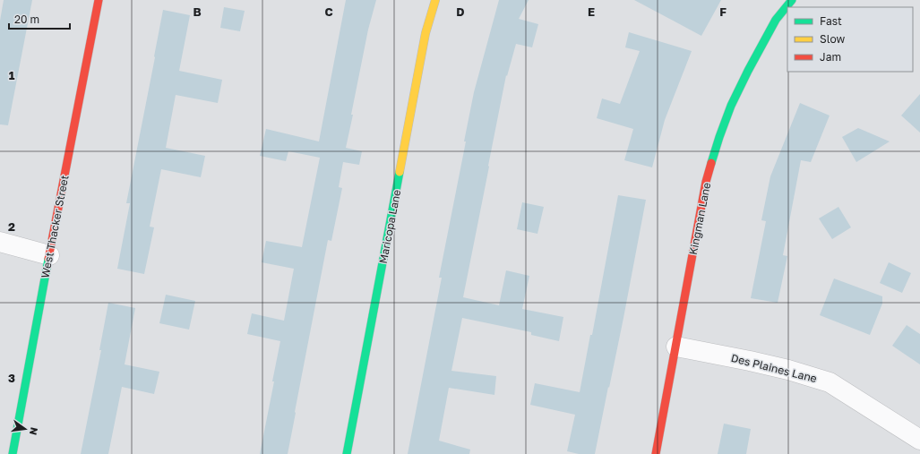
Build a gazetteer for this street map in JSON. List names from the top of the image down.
{
  "streets": {
    "street": [
      "Kingman Lane",
      "West Thacker Street",
      "Maricopa Lane",
      "Des Plaines Lane"
    ]
  },
  "crossings": [
    ["Kingman Lane", "Des Plaines Lane"]
  ],
  "legend": ["Fast", "Slow", "Jam"],
  "scale_bar": "20 m",
  "north": "right",
  "grid": {
    "columns": [
      "B",
      "C",
      "D",
      "E",
      "F"
    ],
    "rows": ["1", "2", "3"]
  }
}
